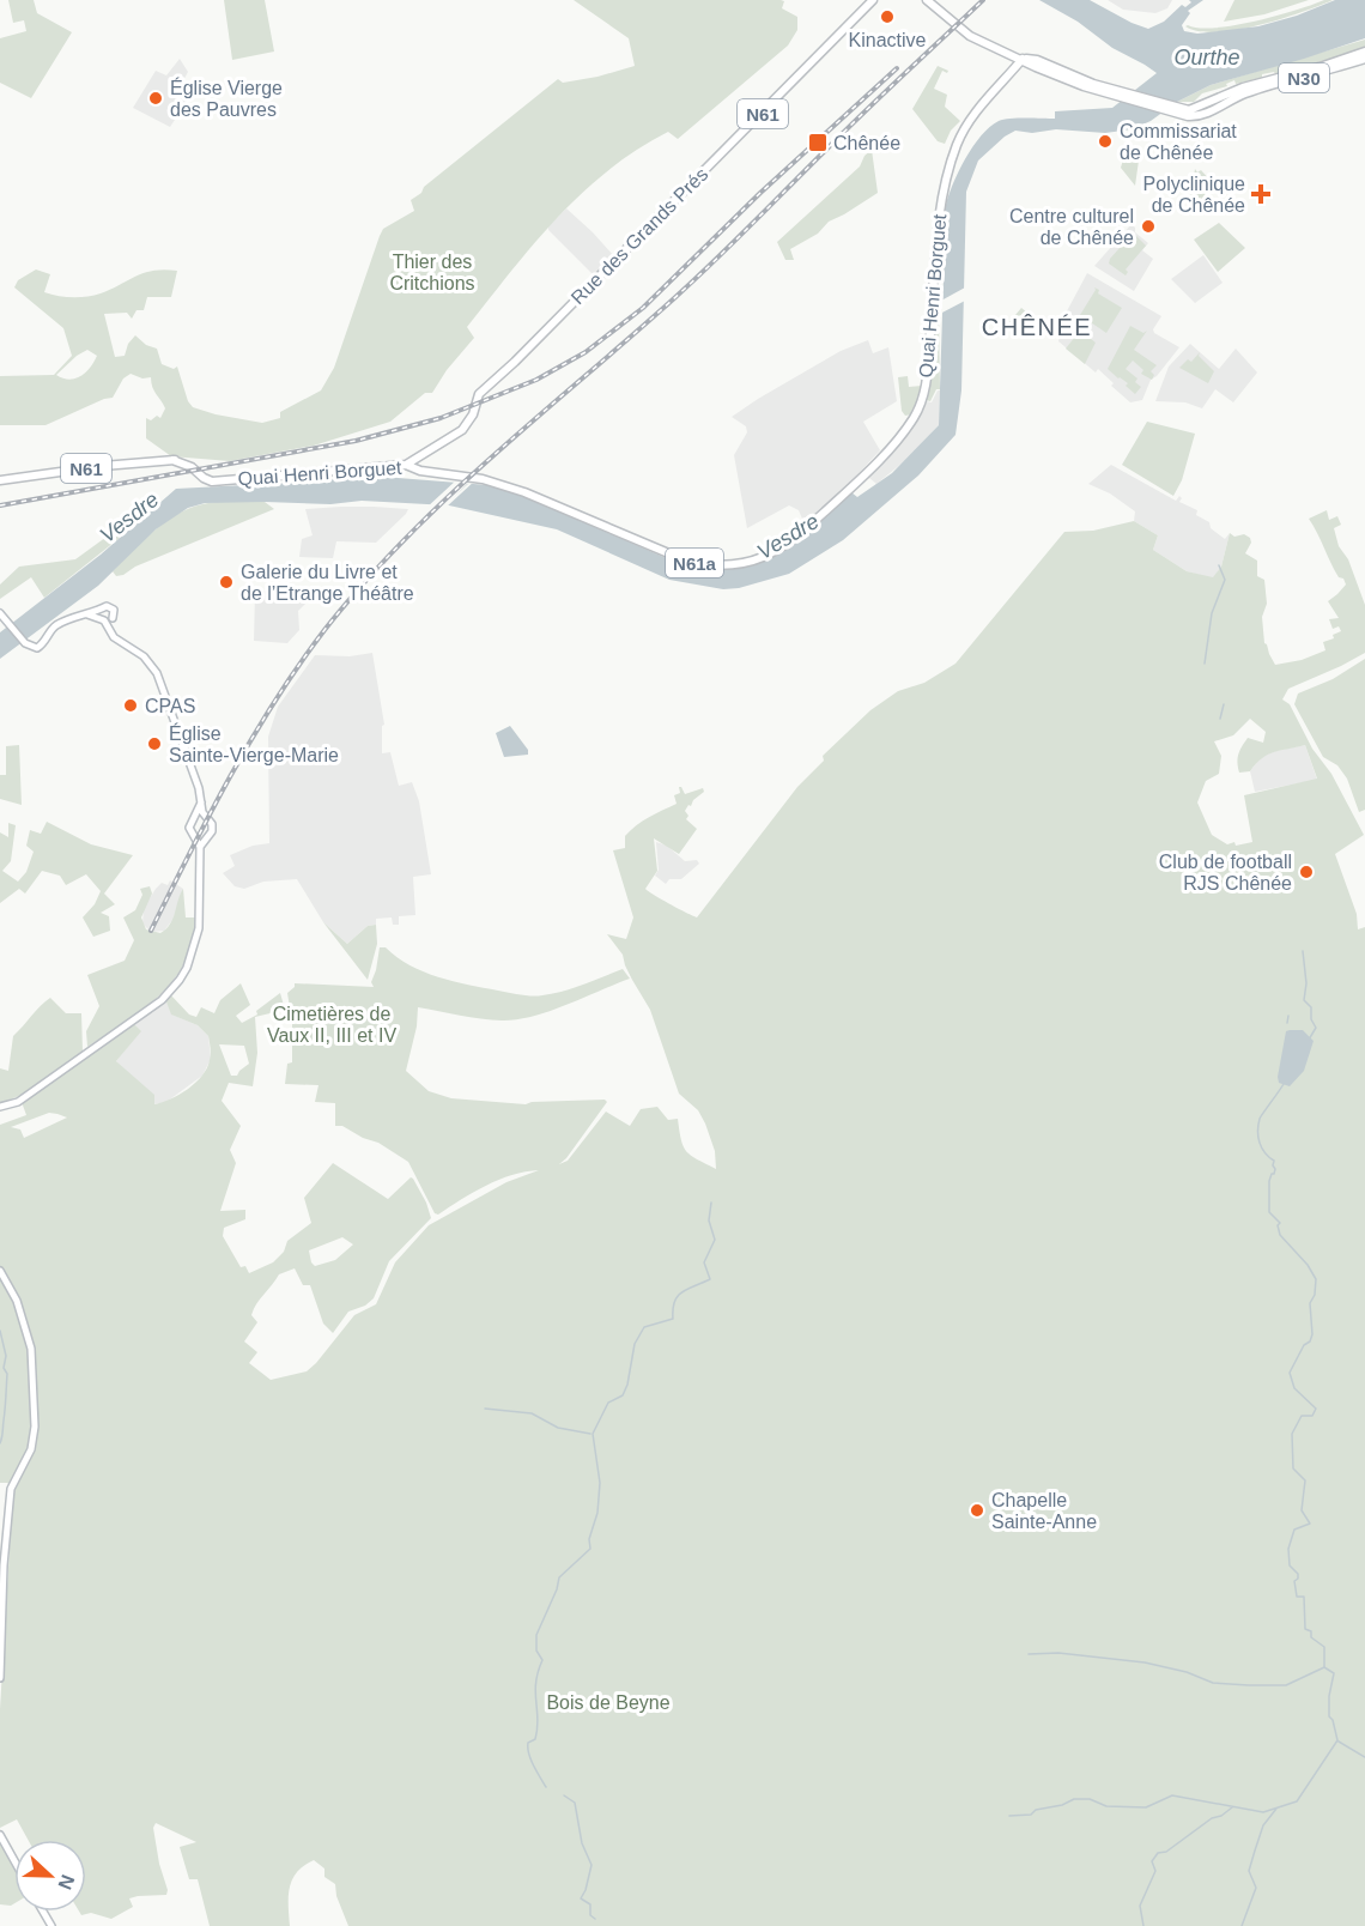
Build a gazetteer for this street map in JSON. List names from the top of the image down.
{
  "streets": {
    "main road": [
      "N30",
      "N61",
      "Rue des Grands Prés",
      "Quai Henri Borguet",
      "N61a"
    ]
  },
  "crossings": [
    ["N30", "Quai Henri Borguet"],
    ["Rue des Grands Prés", "Quai Henri Borguet"]
  ],
  "districts": ["CHÊNÉE"],
  "water": ["Ourthe", "Vesdre"],
  "parks": ["Thier des Critchions", "Cimetières de Vaux II, III et IV", "Bois de Beyne"],
  "places": {
    "other": [
      "Kinactive",
      "Église Vierge des Pauvres",
      "Commissariat de Chênée",
      "Centre culturel de Chênée",
      "Galerie du Livre et de l’Etrange Théâtre",
      "CPAS",
      "Église Sainte-Vierge-Marie",
      "Club de football RJS Chênée",
      "Chapelle Sainte-Anne"
    ],
    "transit": ["Chênée"],
    "health": ["Polyclinique de Chênée"]
  },
  "north": "right"
}
